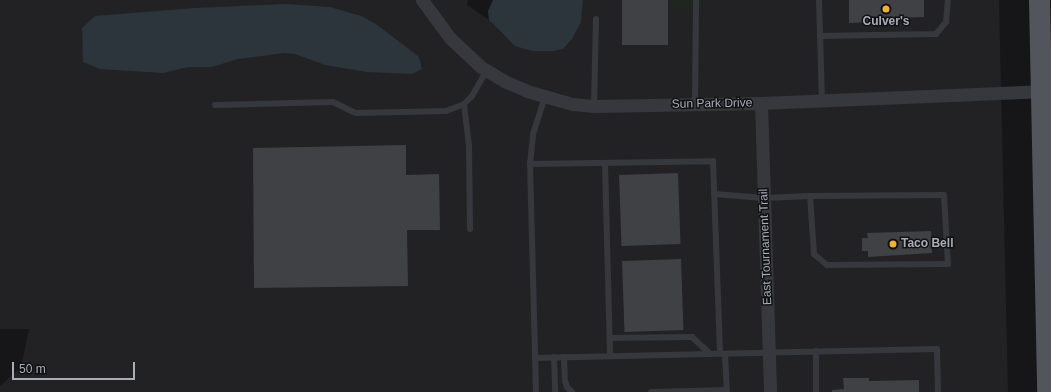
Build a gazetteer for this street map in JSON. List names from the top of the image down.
{
  "streets": {
    "street": ["Sun Park Drive", "East Tournament Trail"]
  },
  "crossings": [
    ["Sun Park Drive", "East Tournament Trail"]
  ],
  "places": ["Culver's", "Taco Bell"],
  "scale_bar": "50 m"
}
